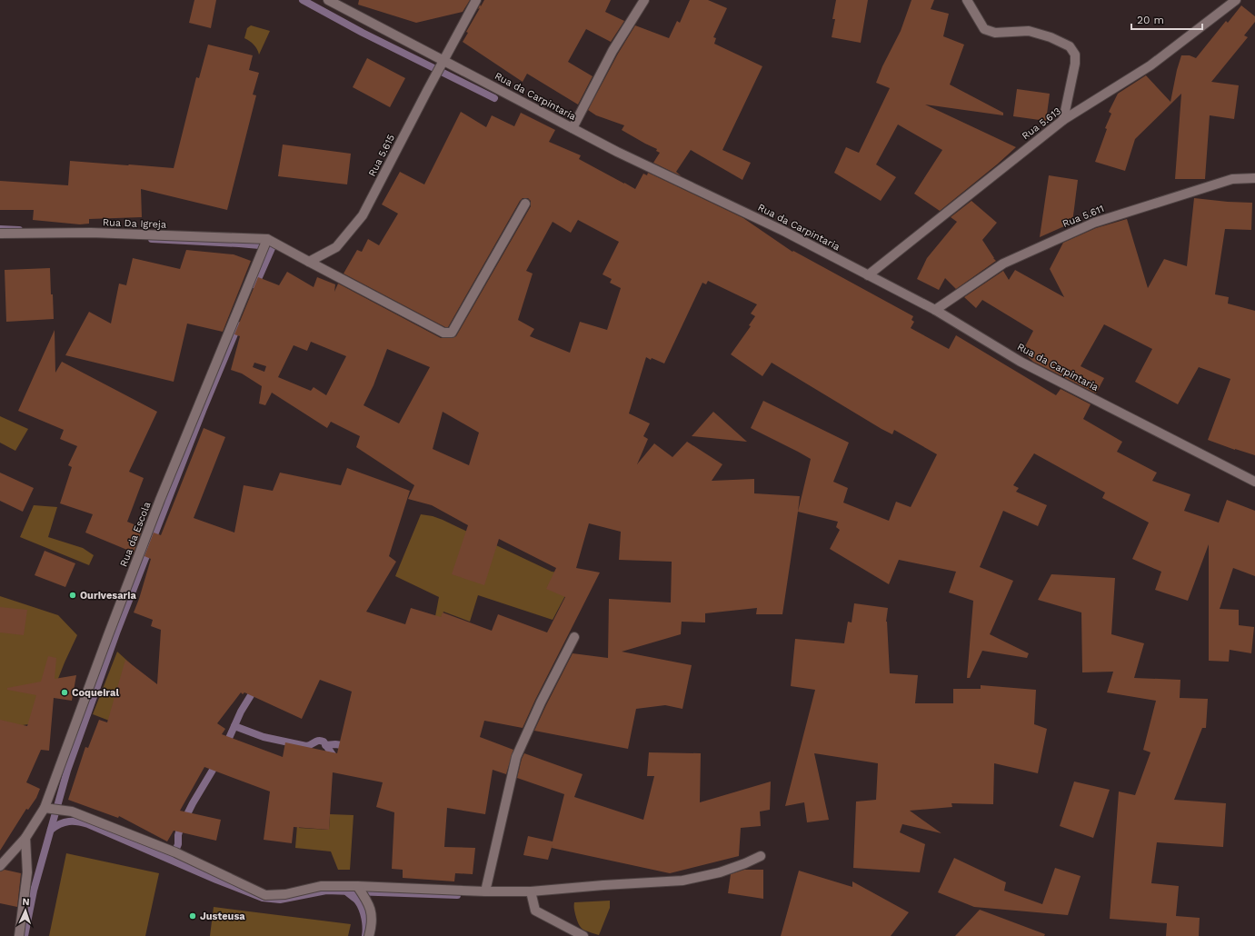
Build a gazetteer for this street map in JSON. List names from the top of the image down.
{
  "streets": {
    "street": [
      "Rua da Carpintaria",
      "Rua 5.613",
      "Rua 5.615",
      "Rua 5.611",
      "Rua Da Igreja",
      "Rua da Escola"
    ]
  },
  "crossings": [
    ["Rua da Carpintaria", "Rua 5.613"],
    ["Rua da Carpintaria", "Rua 5.615"],
    ["Rua da Carpintaria", "Rua 5.611"],
    ["Rua Da Igreja", "Rua da Escola"]
  ],
  "places": ["Ourivesaria", "Coqueiral", "Justeusa"],
  "scale_bar": "20 m",
  "north": "top"
}
